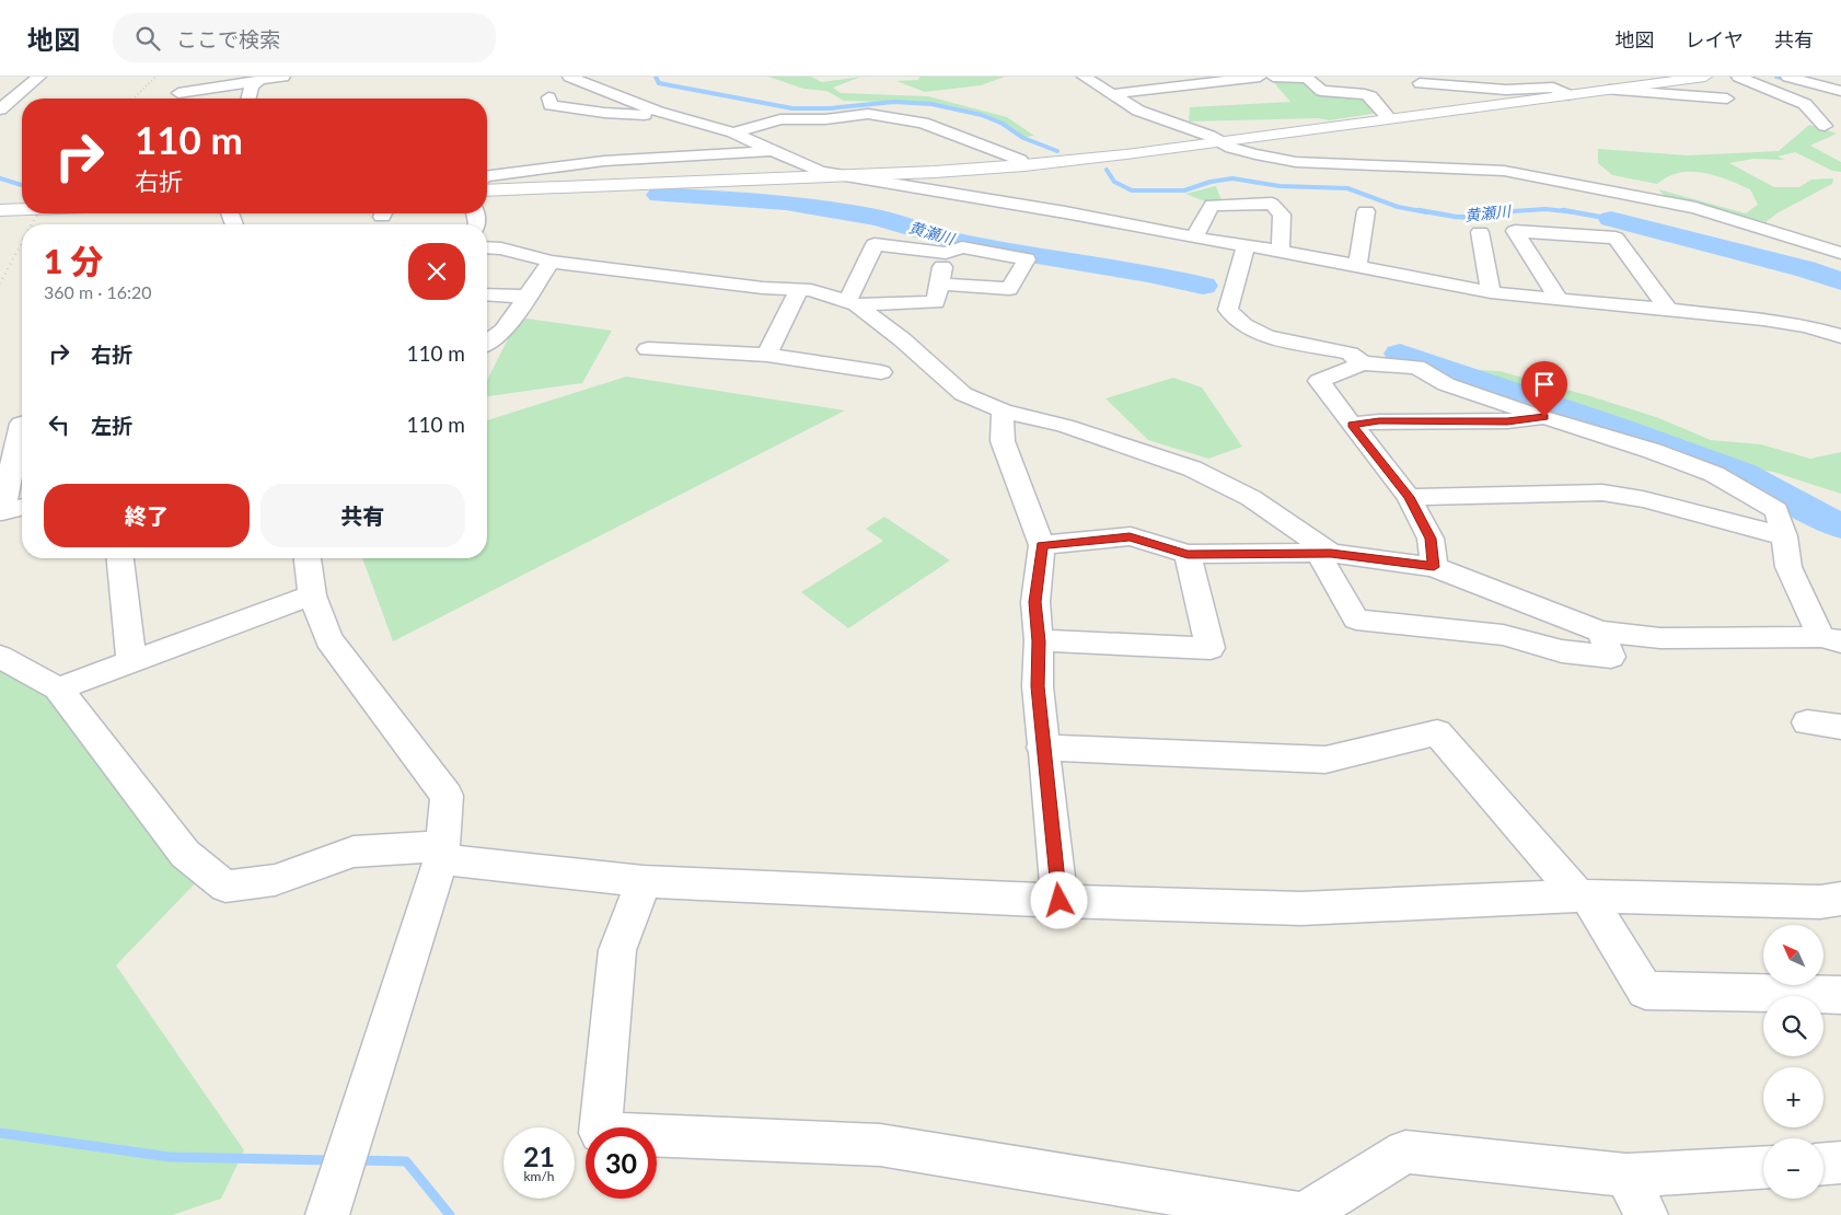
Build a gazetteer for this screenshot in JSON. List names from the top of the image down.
{
  "water": ["黄瀬川"],
  "north": "top left",
  "page": {
    "header": "地図",
    "search": "ここで検索",
    "nav": ["地図", "レイヤ", "共有"],
    "turn": ["110 m", "右折"],
    "heading": ["1 分", "360 m · 16:20"],
    "list": [
      {
        "name": "右折",
        "value": "110 m"
      },
      {
        "name": "左折",
        "value": "110 m"
      }
    ],
    "buttons": ["終了", "共有"],
    "map_buttons": ["+", "−"],
    "speed": "21 km/h",
    "limit": "30"
  }
}
